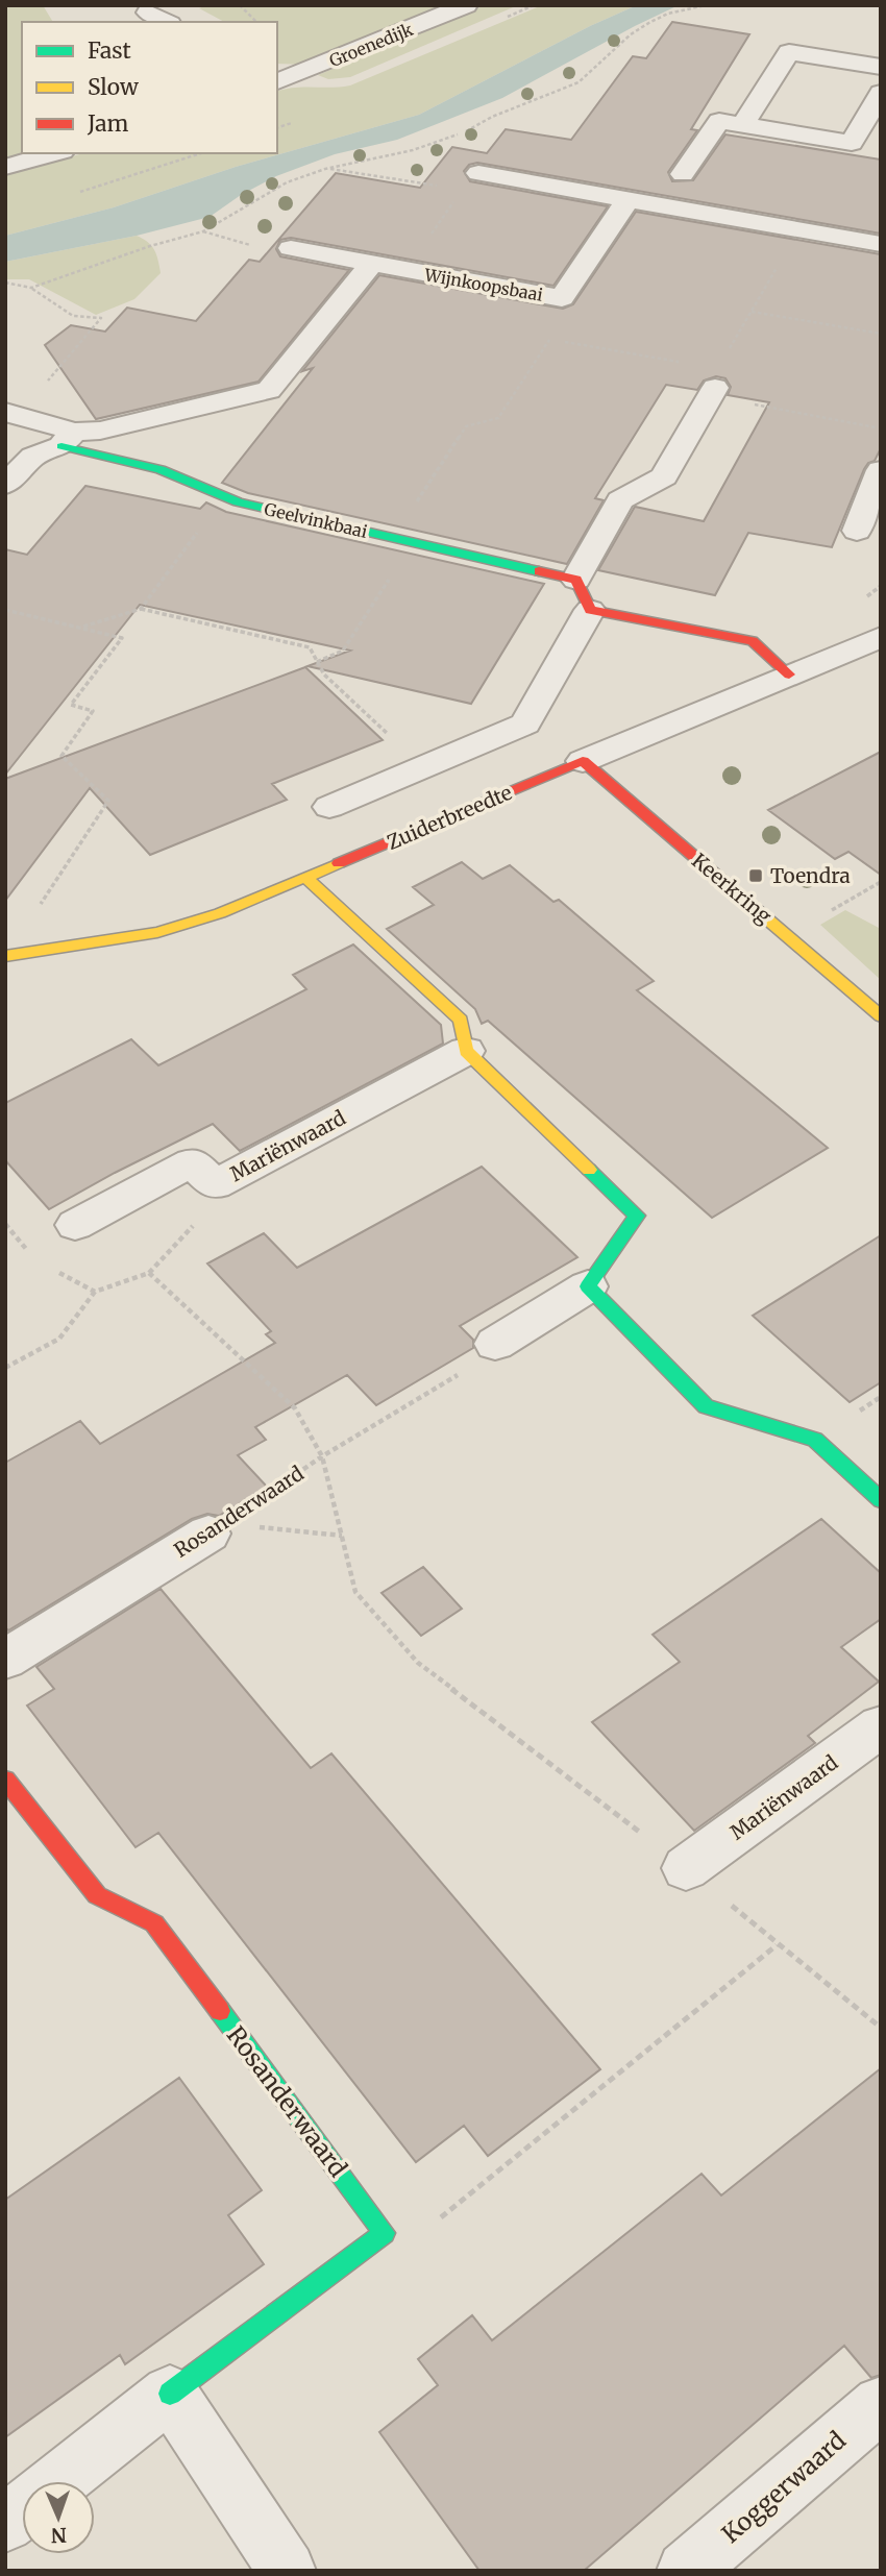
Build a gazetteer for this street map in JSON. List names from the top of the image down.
{
  "streets": {
    "street": [
      "Groenedijk",
      "Wijnkoopsbaai",
      "Geelvinkbaai",
      "Zuiderbreedte",
      "Keerkring",
      "Mariënwaard",
      "Rosanderwaard",
      "Koggerwaard"
    ]
  },
  "crossings": [
    ["Wijnkoopsbaai", "Geelvinkbaai"],
    ["Zuiderbreedte", "Keerkring"]
  ],
  "places": {
    "transit": ["Toendra"]
  },
  "legend": ["Fast", "Slow", "Jam"],
  "north": "bottom"
}
